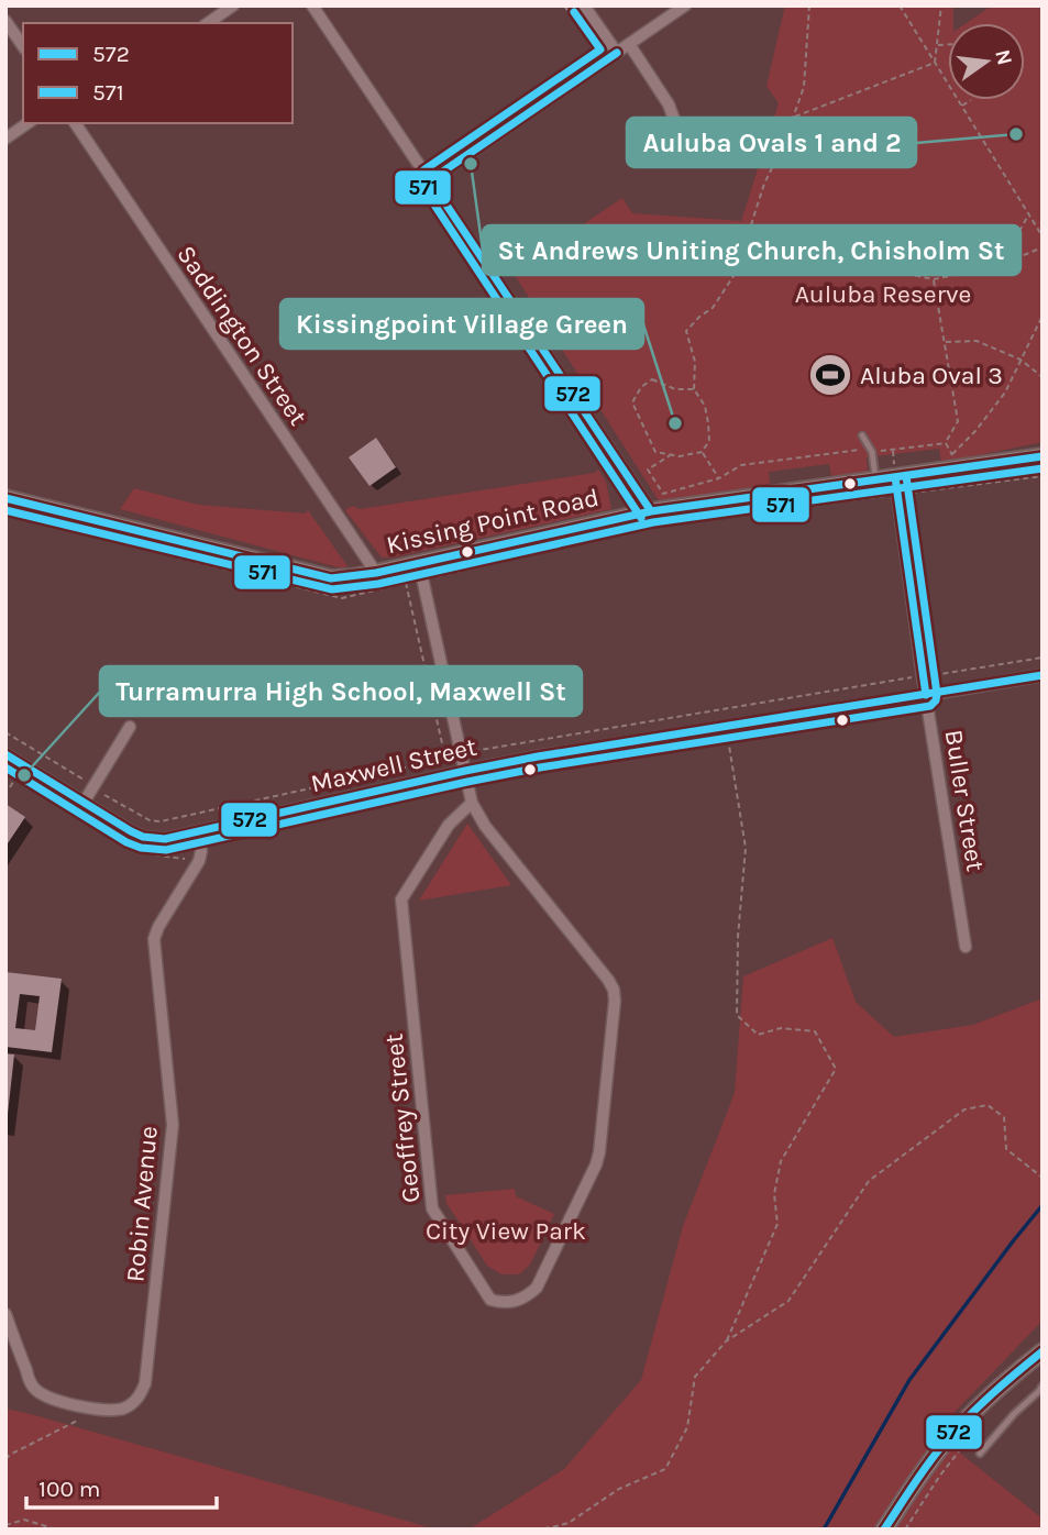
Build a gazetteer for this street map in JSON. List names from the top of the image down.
{
  "streets": {
    "street": [
      "Saddington Street",
      "Kissing Point Road",
      "Maxwell Street",
      "Buller Street",
      "Geoffrey Street",
      "Robin Avenue"
    ]
  },
  "crossings": [
    ["Saddington Street", "Kissing Point Road"],
    ["Kissing Point Road", "Buller Street"],
    ["Kissing Point Road", "Geoffrey Street"],
    ["Maxwell Street", "Buller Street"],
    ["Maxwell Street", "Geoffrey Street"],
    ["Maxwell Street", "Robin Avenue"]
  ],
  "parks": ["Auluba Reserve", "City View Park"],
  "places": {
    "other": [
      "Auluba Ovals 1 and 2",
      "St Andrews Uniting Church, Chisholm St",
      "Kissingpoint Village Green",
      "Turramurra High School, Maxwell St"
    ],
    "sports": ["Aluba Oval 3"]
  },
  "lines": ["transit line 571", "transit line 572"],
  "legend": ["572", "571"],
  "scale_bar": "100 m",
  "north": "right"
}
